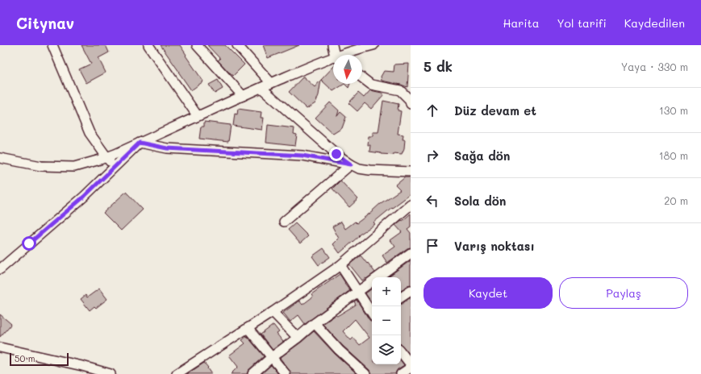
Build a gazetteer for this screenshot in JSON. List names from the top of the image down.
{
  "scale_bar": "50 m",
  "north": "bottom",
  "page": {
    "header": "Citynav",
    "nav": ["Harita", "Yol tarifi", "Kaydedilen"],
    "heading": ["5 dk", "Yaya · 330 m"],
    "list": [
      ["Düz devam et", "130 m"],
      ["Sağa dön", "180 m"],
      ["Sola dön", "20 m"],
      "Varış noktası"
    ],
    "buttons": ["Kaydet", "Paylaş"],
    "map_buttons": ["+", "−"],
    "scale": "50 m"
  }
}
